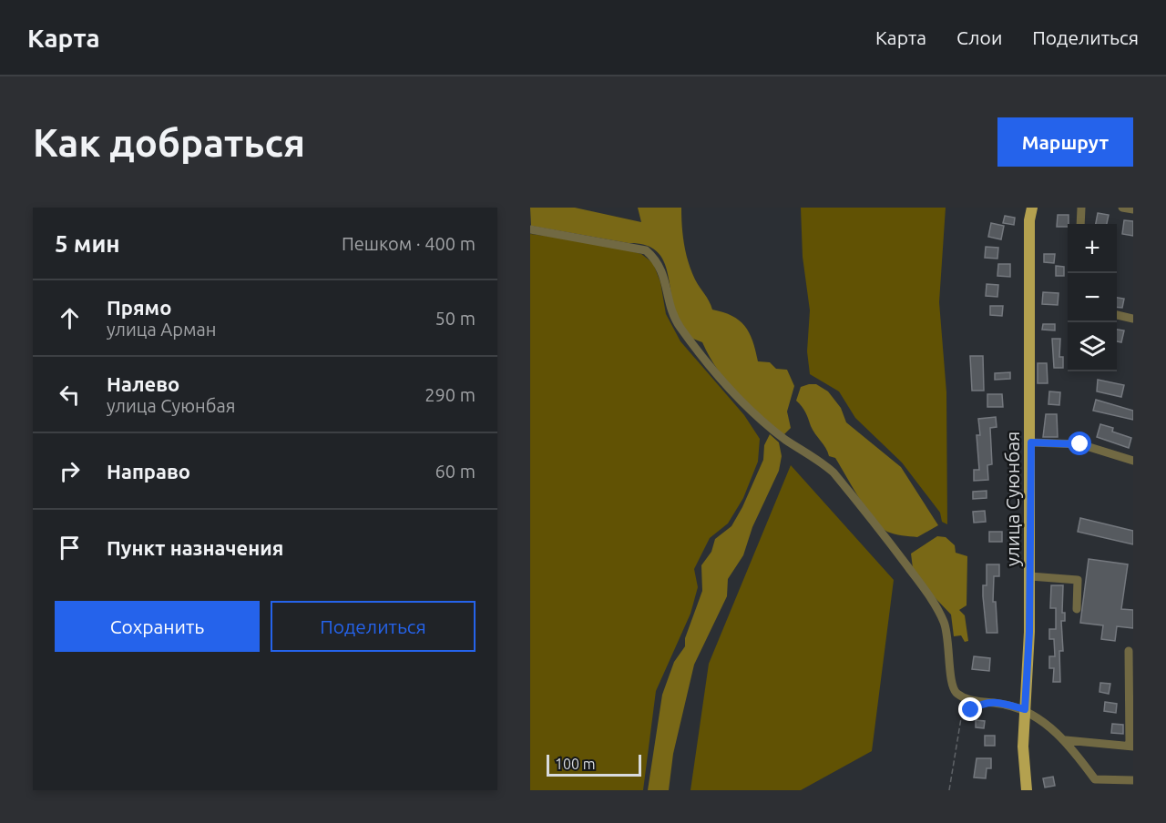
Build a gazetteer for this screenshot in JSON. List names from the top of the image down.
{
  "streets": {
    "main road": ["улица Суюнбая"]
  },
  "scale_bar": "100 m",
  "page": {
    "header": "Карта",
    "nav": ["Карта", "Слои", "Поделиться"],
    "buttons": [
      "Маршрут",
      ["Сохранить", "Поделиться"]
    ],
    "title": "Как добраться",
    "heading": ["5 мин", "Пешком · 400 m"],
    "map_buttons": ["+", "−"],
    "list": [
      ["Прямо", "улица Арман", "50 m"],
      ["Налево", "улица Суюнбая", "290 m"],
      ["Направо", "60 m"],
      "Пункт назначения"
    ],
    "scale": "100 m"
  }
}
